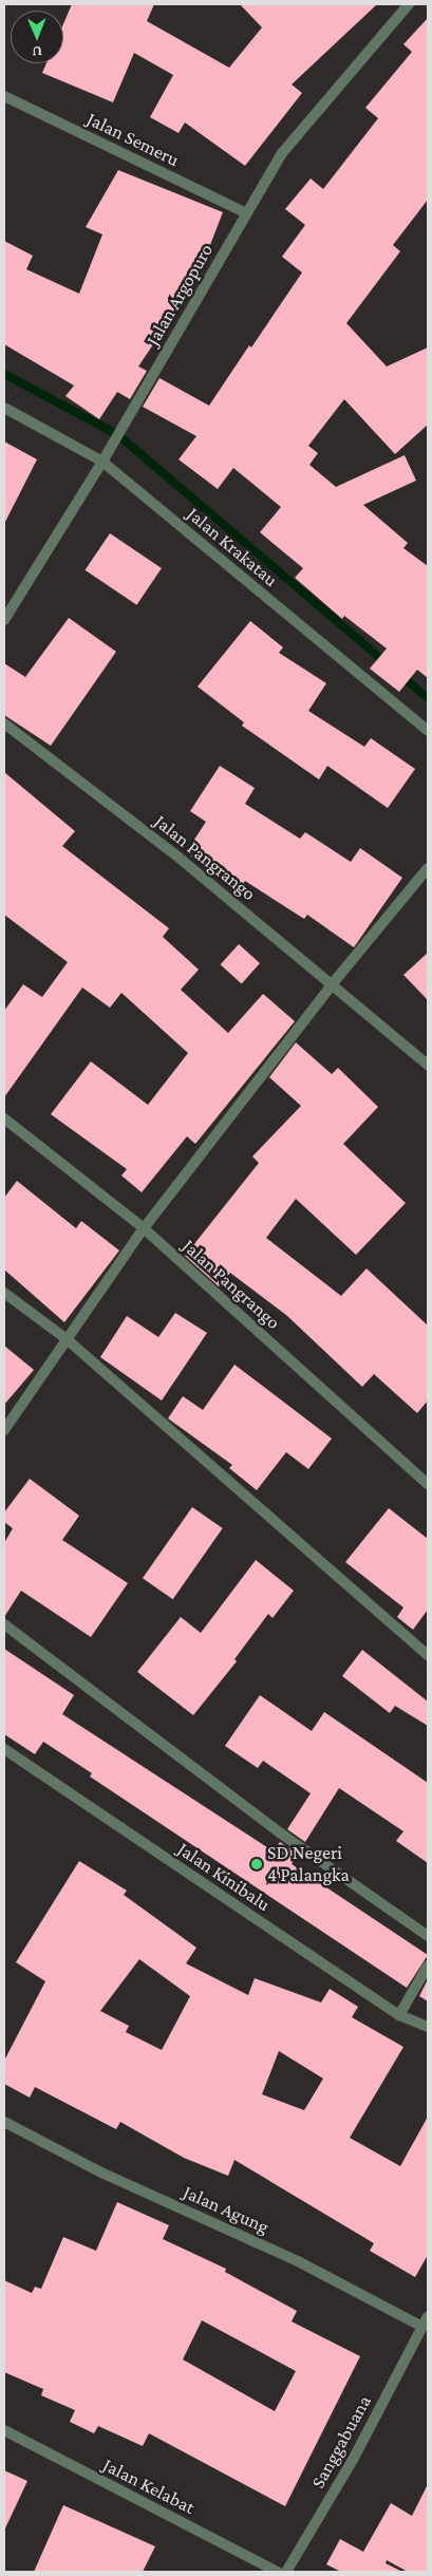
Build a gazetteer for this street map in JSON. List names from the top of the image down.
{
  "streets": {
    "street": [
      "Jalan Semeru",
      "Jalan Argopuro",
      "Jalan Krakatau",
      "Jalan Pangrango",
      "Jalan Kinibalu",
      "Jalan Agung",
      "Sanggabuana",
      "Jalan Kelabat"
    ]
  },
  "crossings": [
    ["Jalan Semeru", "Jalan Argopuro"],
    ["Jalan Argopuro", "Jalan Krakatau"],
    ["Jalan Agung", "Sanggabuana"]
  ],
  "places": ["SD Negeri 4 Palangka"],
  "north": "bottom"
}
